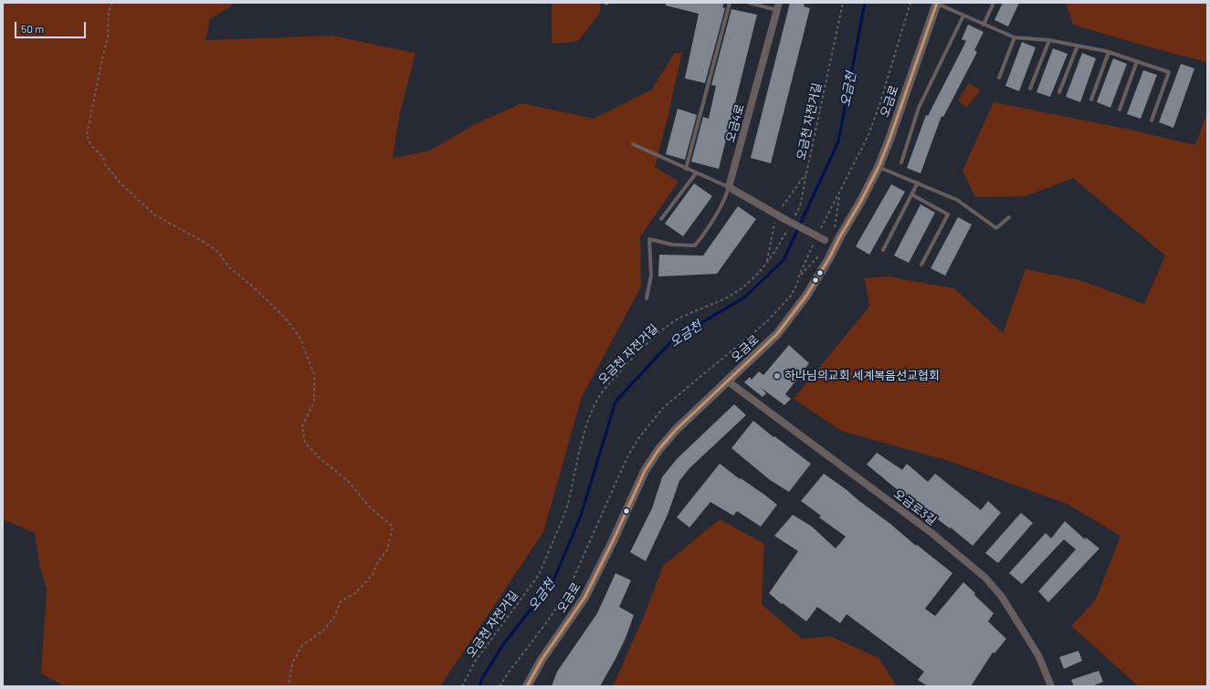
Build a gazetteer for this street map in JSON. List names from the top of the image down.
{
  "streets": {
    "street": ["오금로", "오금4로", "오금로3길"],
    "path": ["오금천 자전거길"]
  },
  "crossings": [
    ["오금로", "오금로3길"]
  ],
  "water": ["오금천"],
  "places": ["하나님의교회 세계복음선교협회"],
  "scale_bar": "50 m"
}
